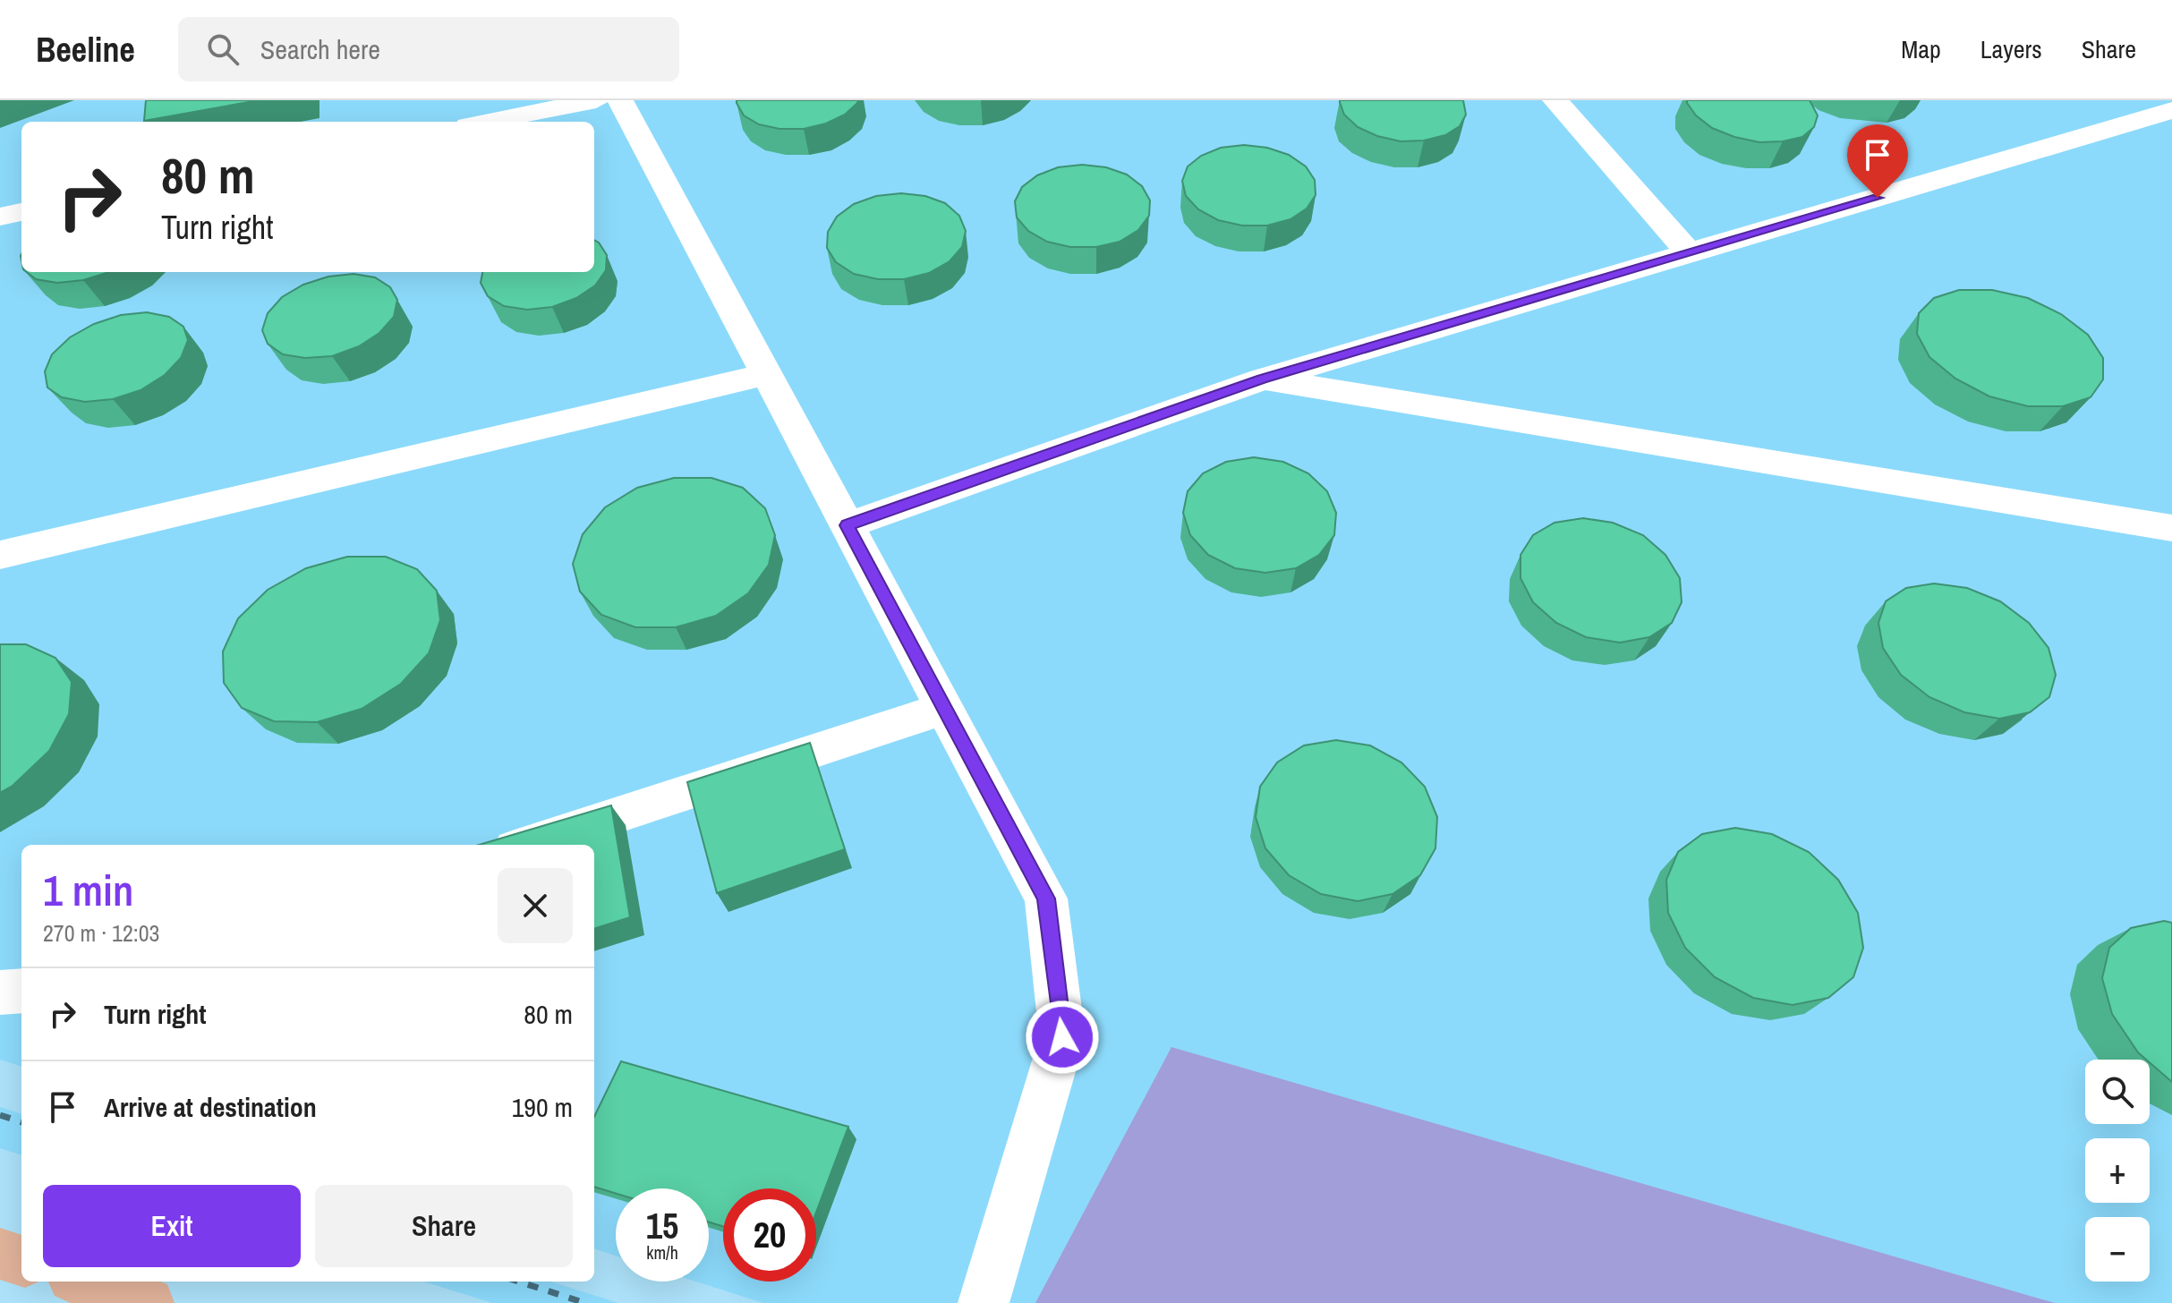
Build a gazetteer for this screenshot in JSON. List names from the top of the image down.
{
  "page": {
    "header": "Beeline",
    "search": "Search here",
    "nav": ["Map", "Layers", "Share"],
    "turn": ["80 m", "Turn right"],
    "heading": ["1 min", "270 m · 12:03"],
    "list": [
      {
        "name": "Turn right",
        "value": "80 m"
      },
      {
        "name": "Arrive at destination",
        "value": "190 m"
      }
    ],
    "map_buttons": ["+", "−"],
    "buttons": ["Exit", "Share"],
    "speed": "15 km/h",
    "limit": "20"
  }
}
